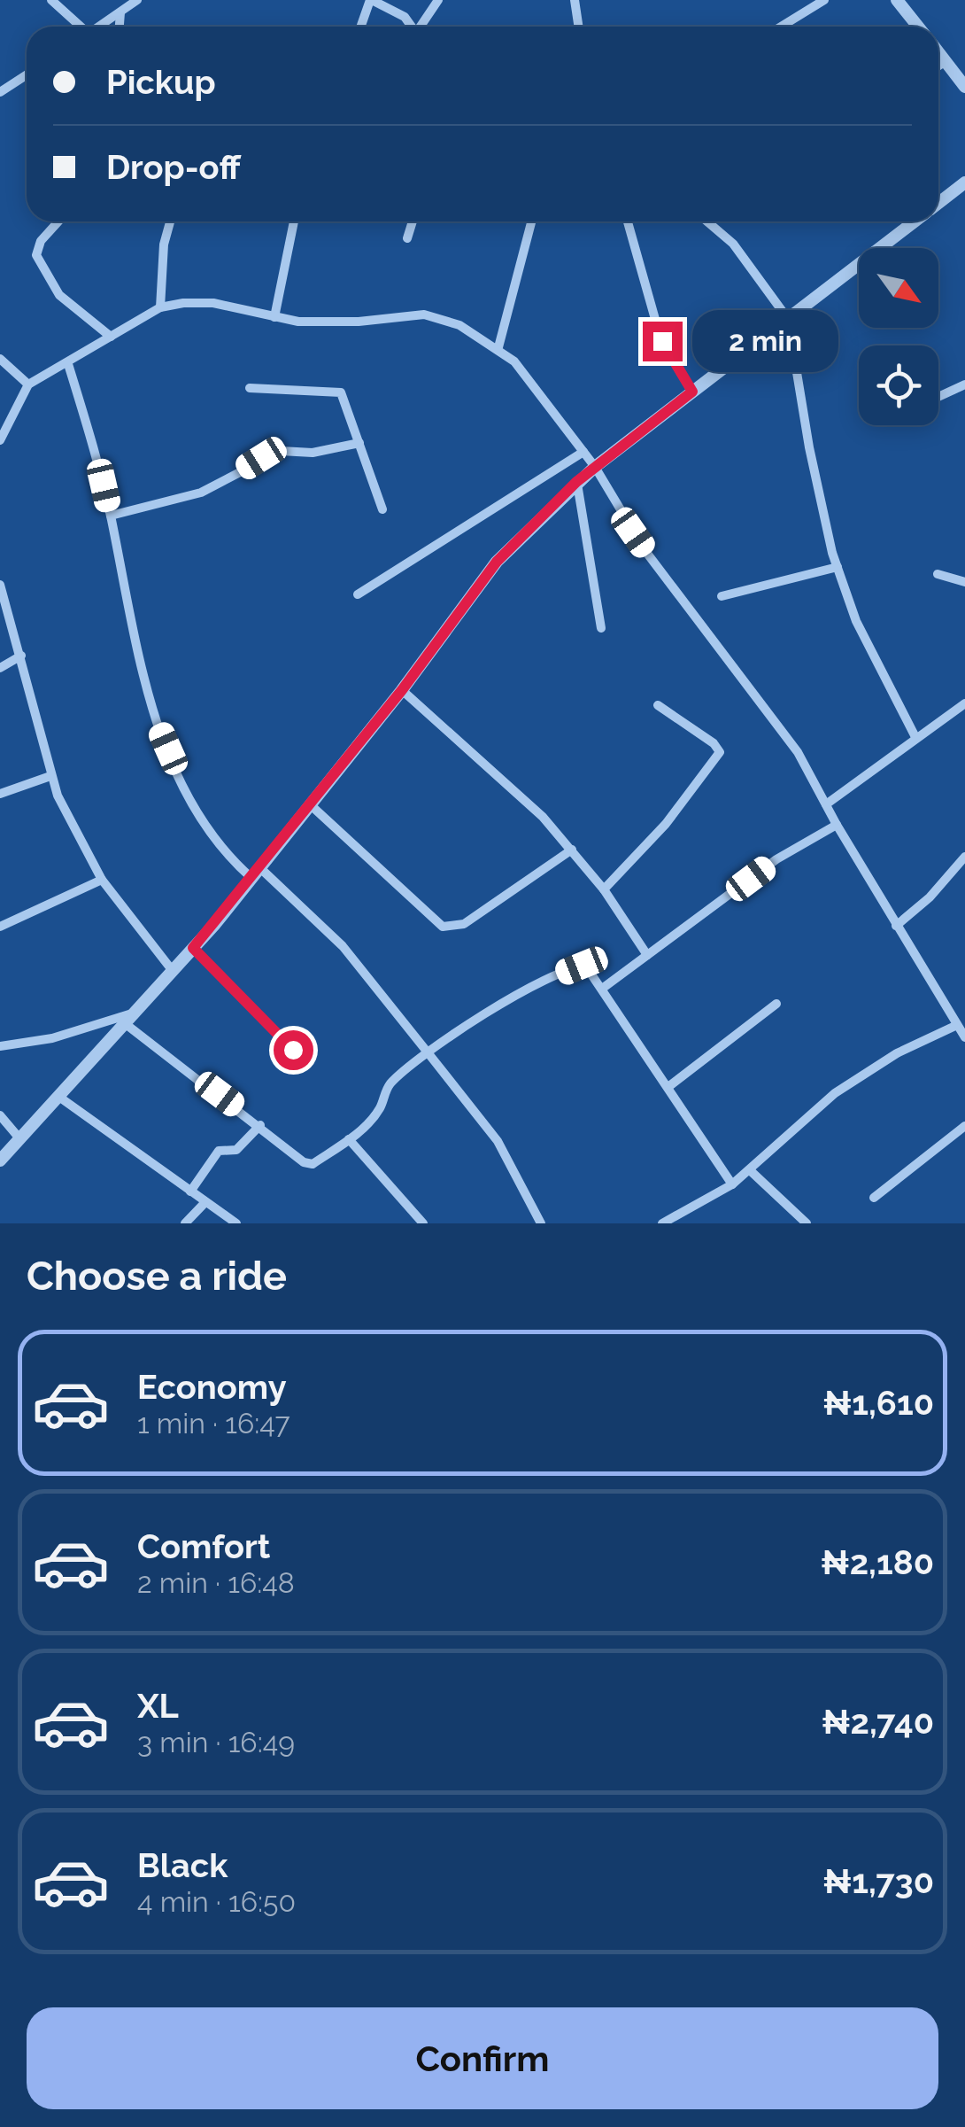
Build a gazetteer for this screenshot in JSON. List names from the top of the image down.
{
  "north": "bottom right",
  "page": {
    "banner": ["Pickup", "Drop-off"],
    "bubble": "2 min",
    "heading": "Choose a ride",
    "list": [
      {
        "name": "Economy",
        "note": "1 min · 16:47",
        "value": "₦1,610"
      },
      {
        "name": "Comfort",
        "note": "2 min · 16:48",
        "value": "₦2,180"
      },
      {
        "name": "XL",
        "note": "3 min · 16:49",
        "value": "₦2,740"
      },
      {
        "name": "Black",
        "note": "4 min · 16:50",
        "value": "₦1,730"
      }
    ],
    "buttons": "Confirm"
  }
}
